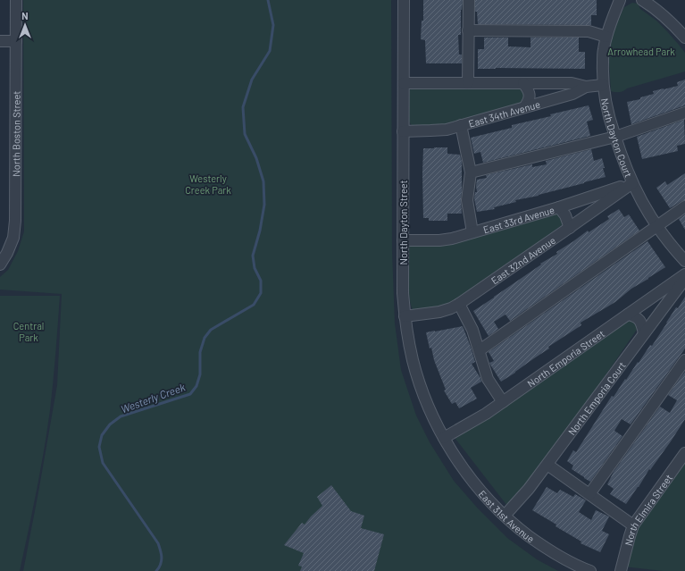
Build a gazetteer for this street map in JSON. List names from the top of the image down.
{
  "streets": {
    "street": [
      "East 34th Avenue",
      "North Boston Street",
      "North Dayton Court",
      "East 33rd Avenue",
      "North Dayton Street",
      "East 32nd Avenue",
      "North Emporia Street",
      "North Emporia Court",
      "North Elmira Street",
      "East 31st Avenue"
    ]
  },
  "crossings": [
    ["East 34th Avenue", "North Dayton Court"],
    ["East 34th Avenue", "North Dayton Street"],
    ["North Dayton Court", "East 33rd Avenue"],
    ["North Dayton Court", "East 32nd Avenue"],
    ["East 33rd Avenue", "North Dayton Street"],
    ["East 33rd Avenue", "East 32nd Avenue"],
    ["North Dayton Street", "East 32nd Avenue"],
    ["North Dayton Street", "North Emporia Street"],
    ["North Dayton Street", "East 31st Avenue"],
    ["North Emporia Street", "East 31st Avenue"],
    ["North Emporia Court", "East 31st Avenue"]
  ],
  "water": ["Westerly Creek"],
  "parks": ["Arrowhead Park", "Westerly Creek Park", "Central Park"],
  "north": "top"
}
